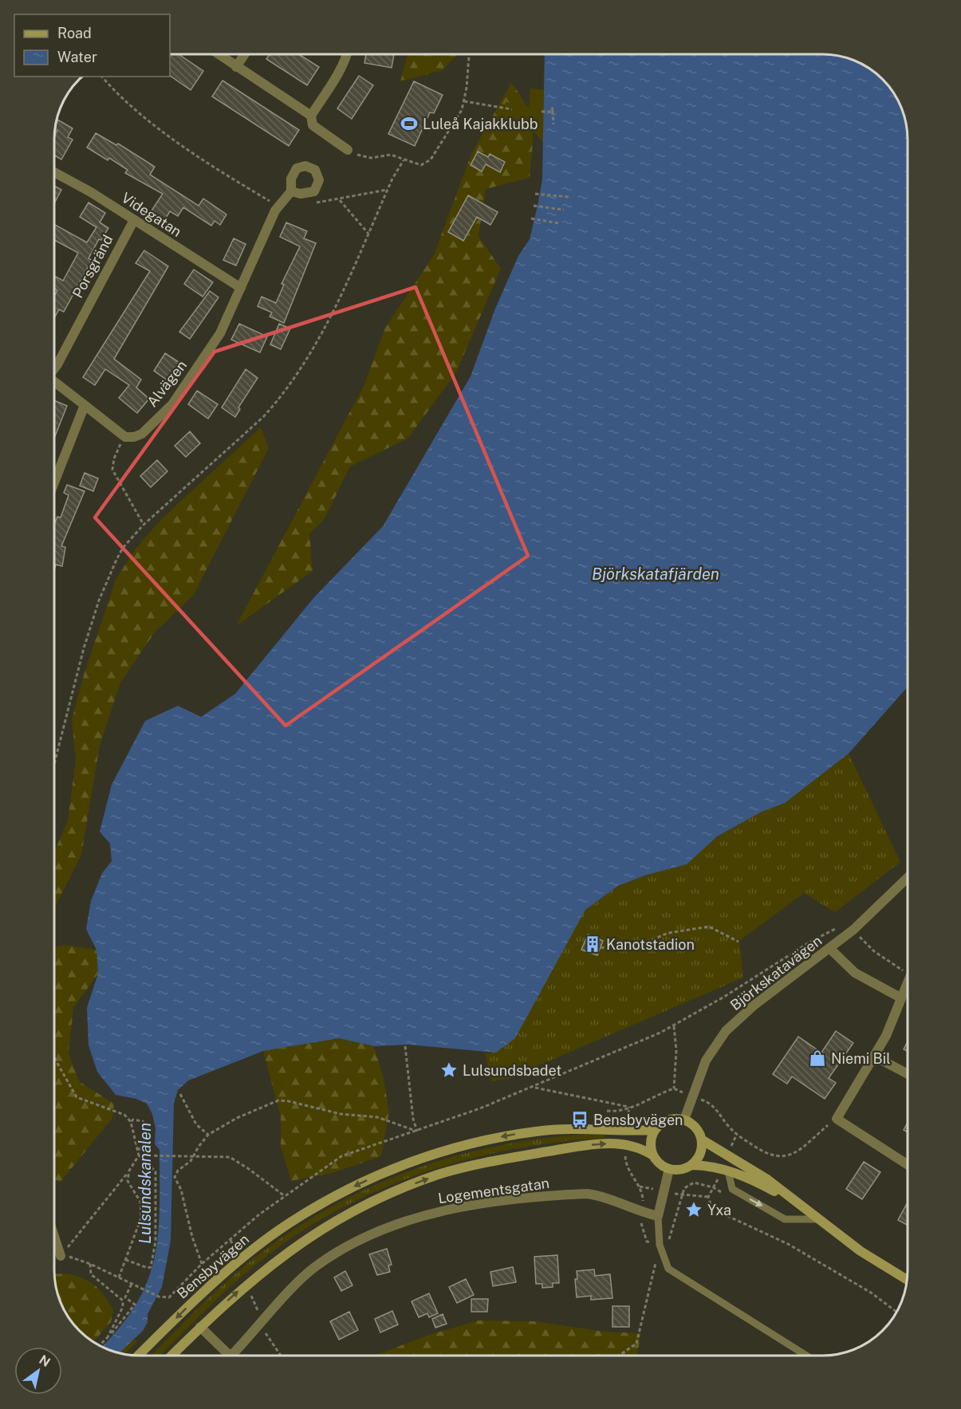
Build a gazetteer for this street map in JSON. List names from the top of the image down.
{
  "streets": {
    "main road": ["Bensbyvägen"],
    "street": [
      "Videgatan",
      "Porsgränd",
      "Alvägen",
      "Björkskatavägen",
      "Logementsgatan"
    ]
  },
  "crossings": [
    ["Videgatan", "Porsgränd"],
    ["Videgatan", "Alvägen"],
    ["Björkskatavägen", "Bensbyvägen"]
  ],
  "water": ["Björkskatafjärden", "Lulsundskanalen"],
  "places": {
    "sports": ["Luleå Kajakklubb"],
    "building": ["Kanotstadion"],
    "shop": ["Niemi Bil"],
    "place": ["Lulsundsbadet", "Yxa"],
    "bus stop": ["Bensbyvägen"]
  },
  "legend": ["Road", "Water"],
  "north": "top right"
}
